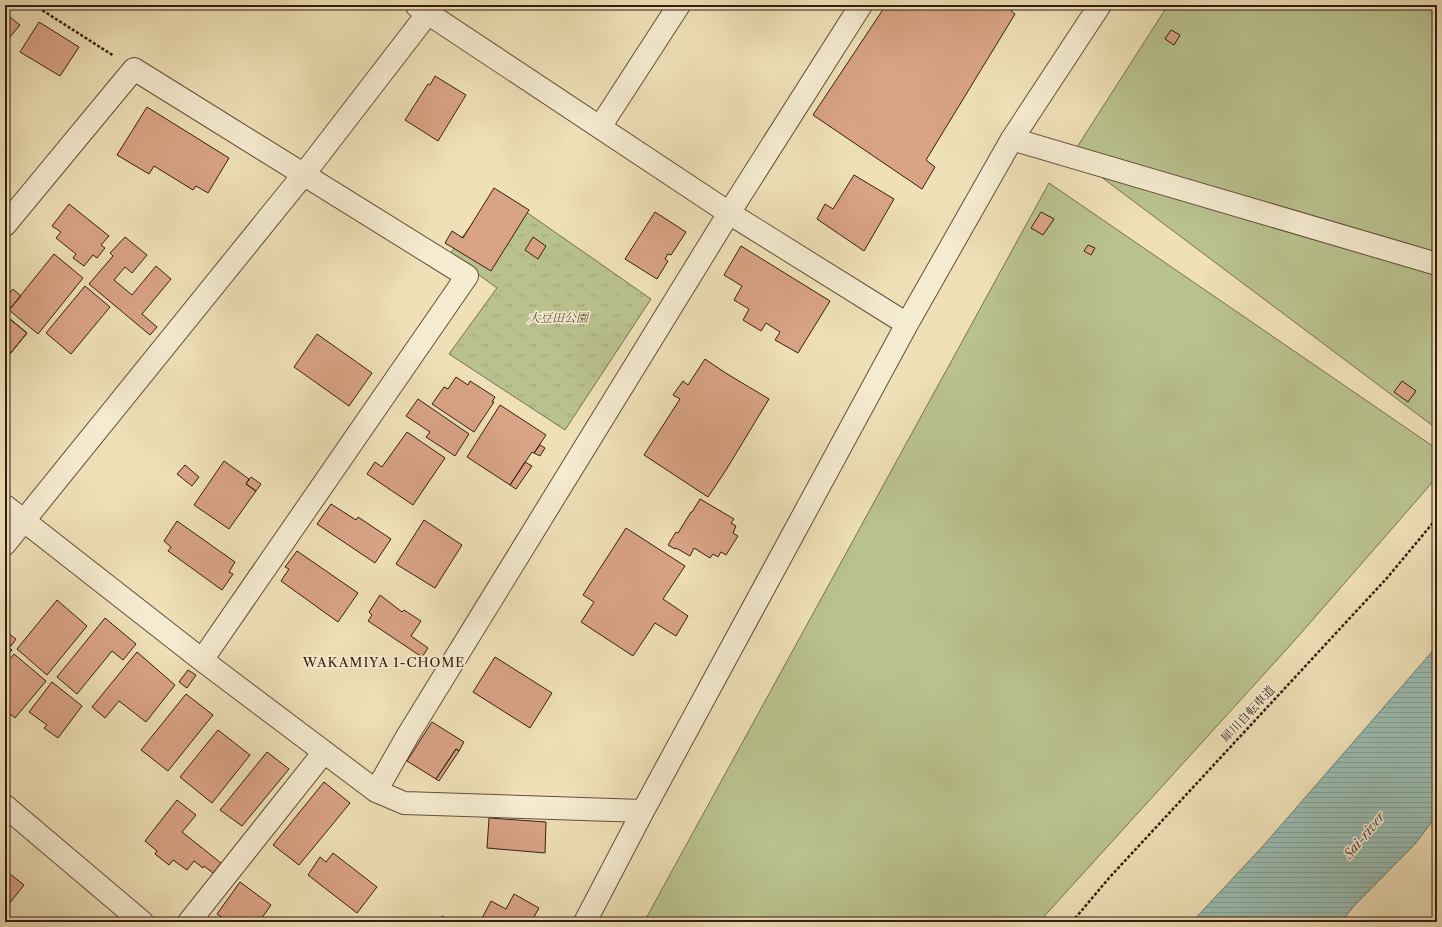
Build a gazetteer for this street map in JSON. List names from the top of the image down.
{
  "streets": {
    "path": ["犀川自転車道"]
  },
  "districts": ["WAKAMIYA 1-CHOME"],
  "water": ["Sai-river"],
  "parks": ["大豆田公園"]
}
